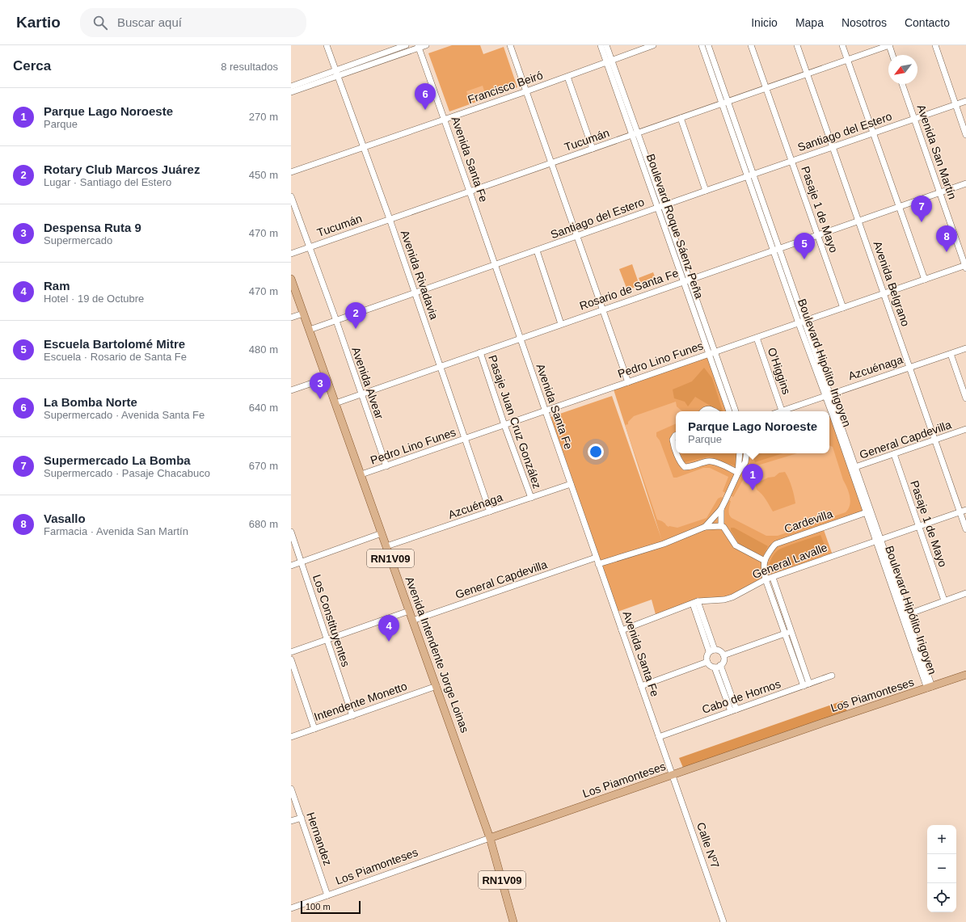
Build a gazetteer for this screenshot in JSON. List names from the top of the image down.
{
  "streets": {
    "main road": ["RN1V09", "Avenida Intendente Jorge Loinas", "Los Piamonteses"],
    "street": [
      "Francisco Beiró",
      "Santiago del Estero",
      "Tucumán",
      "Avenida San Martín",
      "Avenida Santa Fe",
      "Pasaje 1 de Mayo",
      "Boulevard Roque Sáenz Peña",
      "Avenida Rivadavia",
      "Avenida Belgrano",
      "Rosario de Santa Fe",
      "Pedro Lino Funes",
      "Boulevard Hipólito Irigoyen",
      "Azcuénaga",
      "O'Higgins",
      "Avenida Alvear",
      "Pasaje Juan Cruz González",
      "General Capdevilla",
      "Cardevilla",
      "General Lavalle",
      "Los Constituyentes",
      "Cabo de Hornos",
      "Intendente Monetto",
      "Hernandez",
      "Calle Nº7"
    ]
  },
  "crossings": [
    ["Francisco Beiró", "Avenida Santa Fe"],
    ["Francisco Beiró", "Boulevard Roque Sáenz Peña"],
    ["Francisco Beiró", "Avenida Rivadavia"],
    ["Santiago del Estero", "Avenida San Martín"],
    ["Santiago del Estero", "Avenida Santa Fe"],
    ["Santiago del Estero", "Pasaje 1 de Mayo"],
    ["Santiago del Estero", "Boulevard Roque Sáenz Peña"],
    ["Santiago del Estero", "Avenida Rivadavia"],
    ["Santiago del Estero", "Avenida Belgrano"],
    ["Santiago del Estero", "Boulevard Hipólito Irigoyen"],
    ["Santiago del Estero", "Avenida Alvear"],
    ["Santiago del Estero", "Avenida Intendente Jorge Loinas"],
    ["Tucumán", "Avenida Santa Fe"],
    ["Tucumán", "Pasaje 1 de Mayo"],
    ["Tucumán", "Boulevard Roque Sáenz Peña"],
    ["Tucumán", "Avenida Rivadavia"],
    ["Tucumán", "Avenida Belgrano"],
    ["Tucumán", "Boulevard Hipólito Irigoyen"],
    ["Tucumán", "Avenida Alvear"],
    ["Avenida San Martín", "Rosario de Santa Fe"],
    ["Avenida San Martín", "Pedro Lino Funes"],
    ["Avenida Santa Fe", "Rosario de Santa Fe"],
    ["Avenida Santa Fe", "Pedro Lino Funes"],
    ["Avenida Santa Fe", "Azcuénaga"],
    ["Avenida Santa Fe", "General Capdevilla"],
    ["Avenida Santa Fe", "General Lavalle"],
    ["Avenida Santa Fe", "Los Piamonteses"],
    ["Avenida Santa Fe", "Cabo de Hornos"],
    ["Avenida Santa Fe", "Calle Nº7"],
    ["Pasaje 1 de Mayo", "Rosario de Santa Fe"],
    ["Pasaje 1 de Mayo", "Pedro Lino Funes"],
    ["Pasaje 1 de Mayo", "General Capdevilla"],
    ["Pasaje 1 de Mayo", "General Lavalle"],
    ["Boulevard Roque Sáenz Peña", "Rosario de Santa Fe"],
    ["Boulevard Roque Sáenz Peña", "Pedro Lino Funes"],
    ["Avenida Rivadavia", "Rosario de Santa Fe"],
    ["Avenida Rivadavia", "Pedro Lino Funes"],
    ["Avenida Rivadavia", "Azcuénaga"],
    ["Avenida Belgrano", "Rosario de Santa Fe"],
    ["Avenida Belgrano", "Pedro Lino Funes"],
    ["Avenida Belgrano", "Azcuénaga"],
    ["Avenida Belgrano", "General Capdevilla"],
    ["Avenida Belgrano", "General Lavalle"],
    ["Rosario de Santa Fe", "Boulevard Hipólito Irigoyen"],
    ["Rosario de Santa Fe", "Avenida Alvear"],
    ["Rosario de Santa Fe", "Pasaje Juan Cruz González"],
    ["Rosario de Santa Fe", "Avenida Intendente Jorge Loinas"],
    ["Pedro Lino Funes", "Boulevard Hipólito Irigoyen"],
    ["Pedro Lino Funes", "O'Higgins"],
    ["Pedro Lino Funes", "Avenida Alvear"],
    ["Pedro Lino Funes", "Pasaje Juan Cruz González"],
    ["Pedro Lino Funes", "Avenida Intendente Jorge Loinas"],
    ["Boulevard Hipólito Irigoyen", "Azcuénaga"],
    ["Boulevard Hipólito Irigoyen", "General Capdevilla"],
    ["Boulevard Hipólito Irigoyen", "Cardevilla"],
    ["Boulevard Hipólito Irigoyen", "General Lavalle"],
    ["Boulevard Hipólito Irigoyen", "Los Piamonteses"],
    ["Azcuénaga", "O'Higgins"],
    ["Azcuénaga", "Pasaje Juan Cruz González"],
    ["Azcuénaga", "Avenida Intendente Jorge Loinas"],
    ["General Capdevilla", "Avenida Intendente Jorge Loinas"],
    ["RN1V09", "Avenida Intendente Jorge Loinas"],
    ["RN1V09", "Los Piamonteses"],
    ["Los Constituyentes", "Intendente Monetto"],
    ["Avenida Intendente Jorge Loinas", "Los Piamonteses"],
    ["Avenida Intendente Jorge Loinas", "Intendente Monetto"],
    ["Los Piamonteses", "Hernandez"],
    ["Los Piamonteses", "Calle Nº7"]
  ],
  "scale_bar": "100 m",
  "north": "bottom left",
  "page": {
    "header": "Kartio",
    "search": "Buscar aquí",
    "nav": [
      "Inicio",
      "Mapa",
      "Nosotros",
      "Contacto"
    ],
    "heading": ["Cerca", "8 resultados"],
    "pins": [
      "6",
      "7",
      "8",
      "5",
      "2",
      "3",
      "1",
      "4"
    ],
    "list": [
      {
        "mark": "1",
        "name": "Parque Lago Noroeste",
        "note": "Parque",
        "value": "270 m"
      },
      {
        "mark": "2",
        "name": "Rotary Club Marcos Juárez",
        "note": "Lugar · Santiago del Estero",
        "value": "450 m"
      },
      {
        "mark": "3",
        "name": "Despensa Ruta 9",
        "note": "Supermercado",
        "value": "470 m"
      },
      {
        "mark": "4",
        "name": "Ram",
        "note": "Hotel · 19 de Octubre",
        "value": "470 m"
      },
      {
        "mark": "5",
        "name": "Escuela Bartolomé Mitre",
        "note": "Escuela · Rosario de Santa Fe",
        "value": "480 m"
      },
      {
        "mark": "6",
        "name": "La Bomba Norte",
        "note": "Supermercado · Avenida Santa Fe",
        "value": "640 m"
      },
      {
        "mark": "7",
        "name": "Supermercado La Bomba",
        "note": "Supermercado · Pasaje Chacabuco",
        "value": "670 m"
      },
      {
        "mark": "8",
        "name": "Vasallo",
        "note": "Farmacia · Avenida San Martín",
        "value": "680 m"
      }
    ],
    "popup": ["Parque Lago Noroeste", "Parque"],
    "map_buttons": ["+", "−"],
    "scale": "100 m"
  }
}
